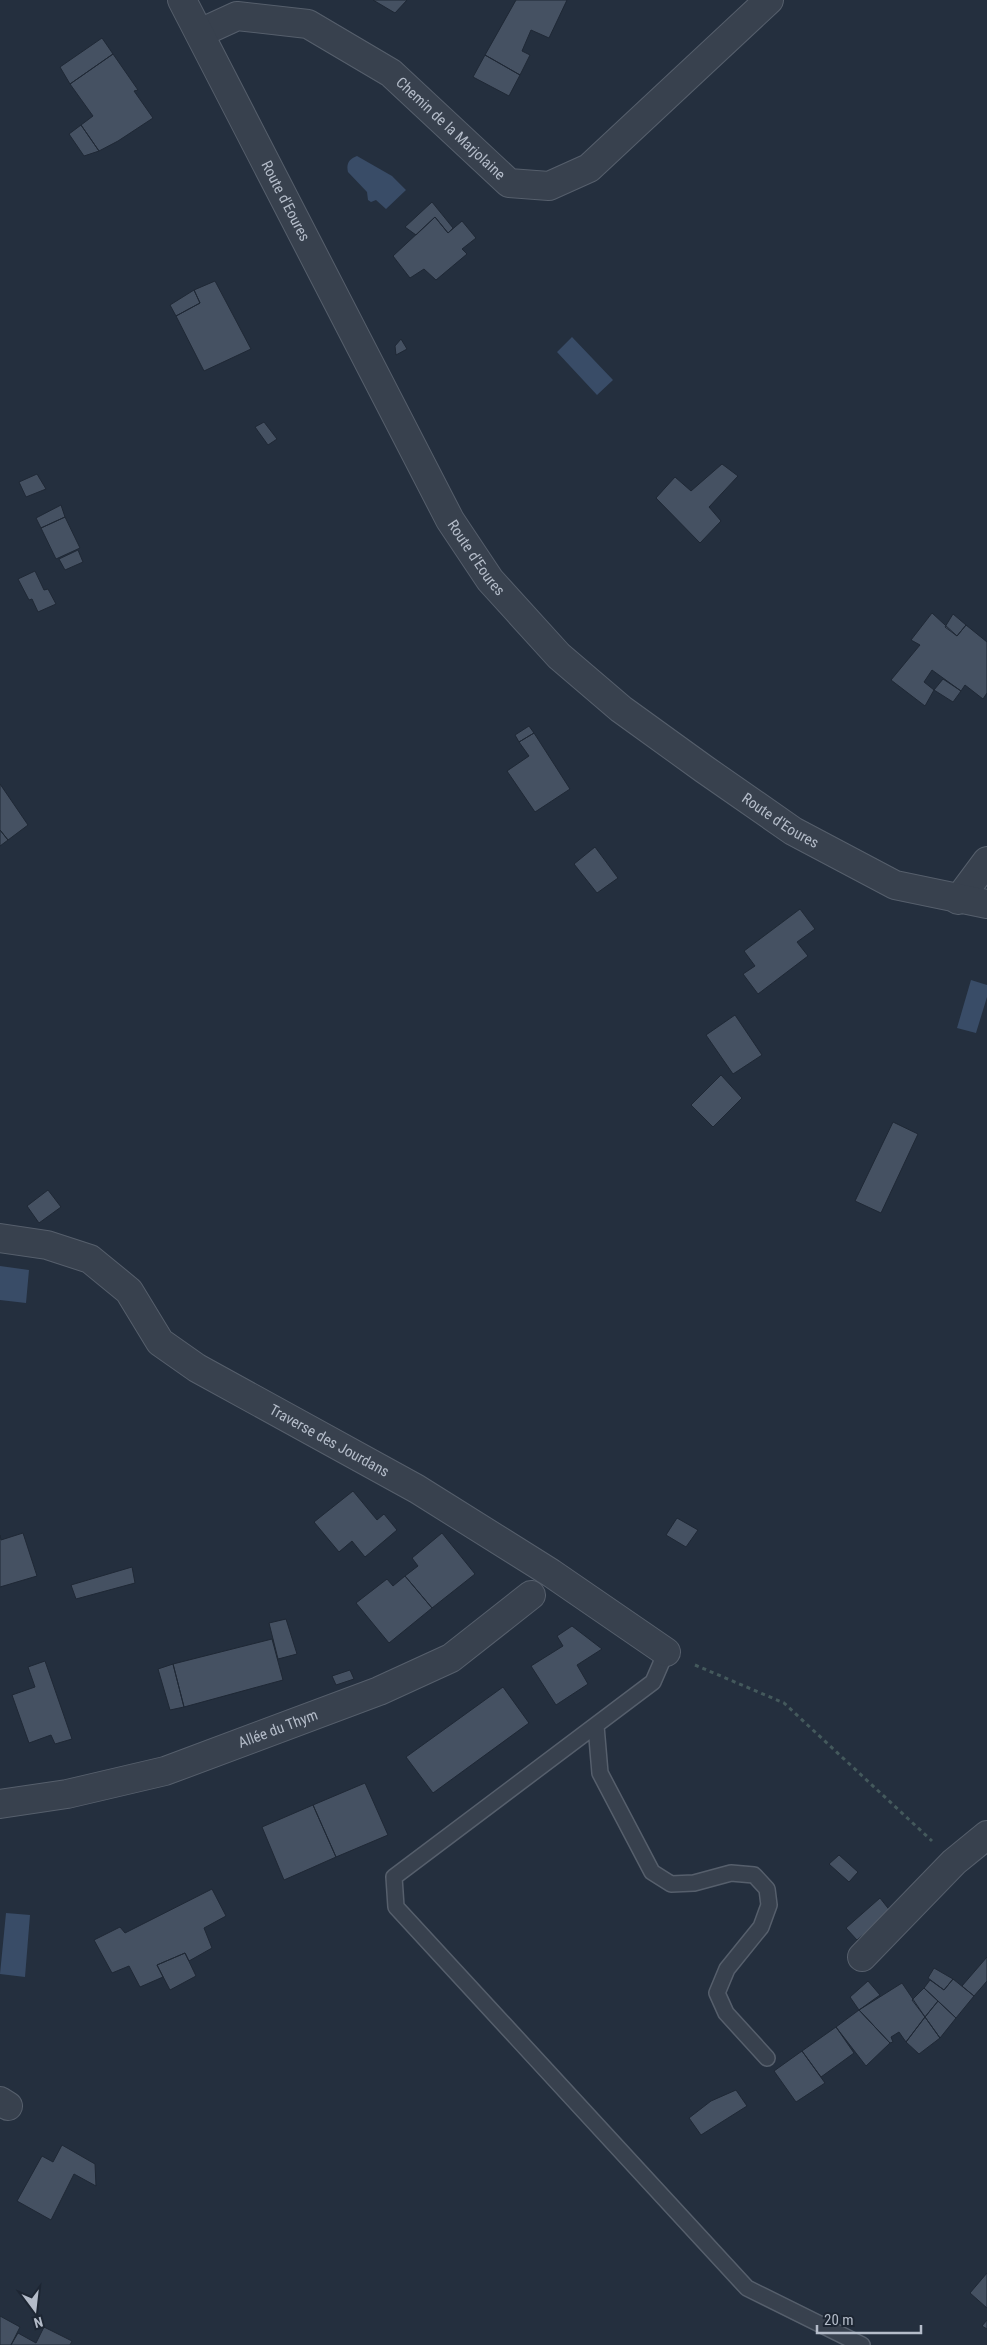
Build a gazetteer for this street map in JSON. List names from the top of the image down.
{
  "streets": {
    "street": [
      "Chemin de la Marjolaine",
      "Route d'Eoures",
      "Traverse des Jourdans",
      "Allée du Thym"
    ]
  },
  "crossings": [
    ["Chemin de la Marjolaine", "Route d'Eoures"]
  ],
  "scale_bar": "20 m",
  "north": "bottom"
}
